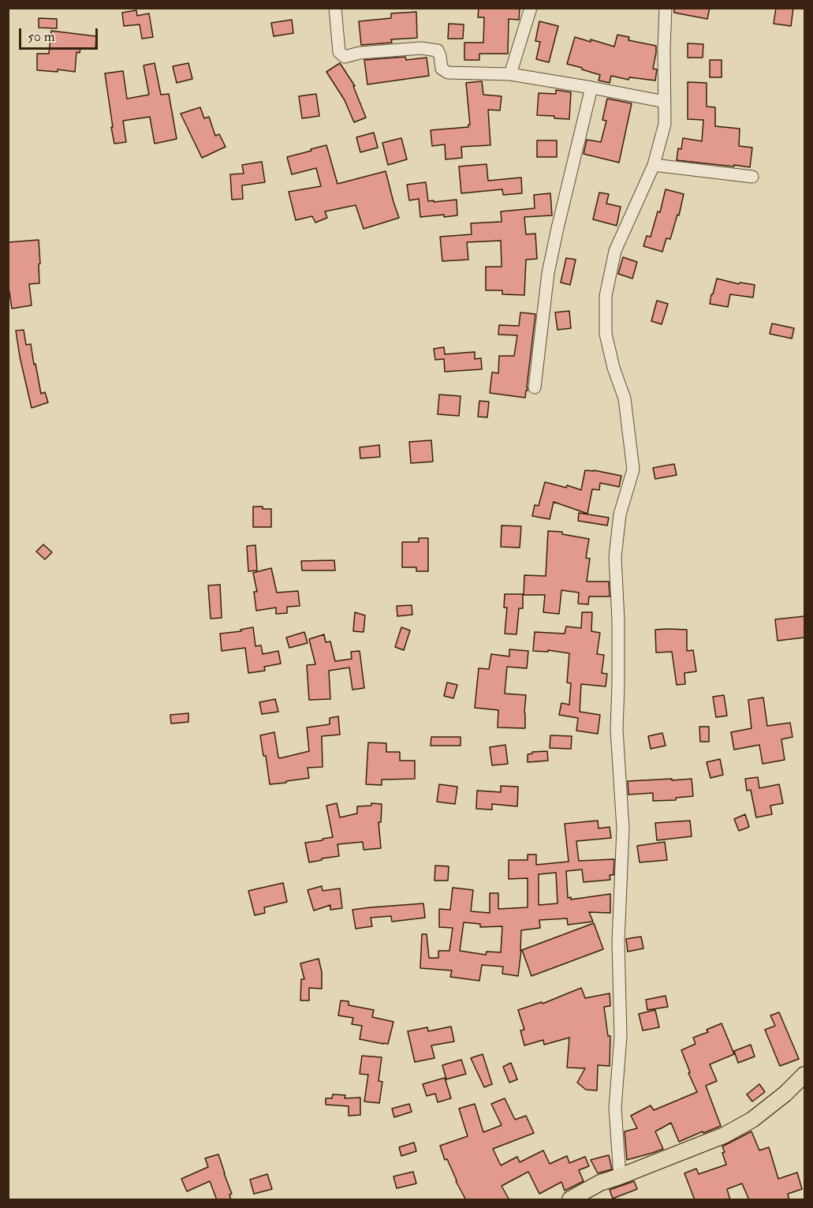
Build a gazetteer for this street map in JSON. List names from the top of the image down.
{
  "scale_bar": "50 m"
}
